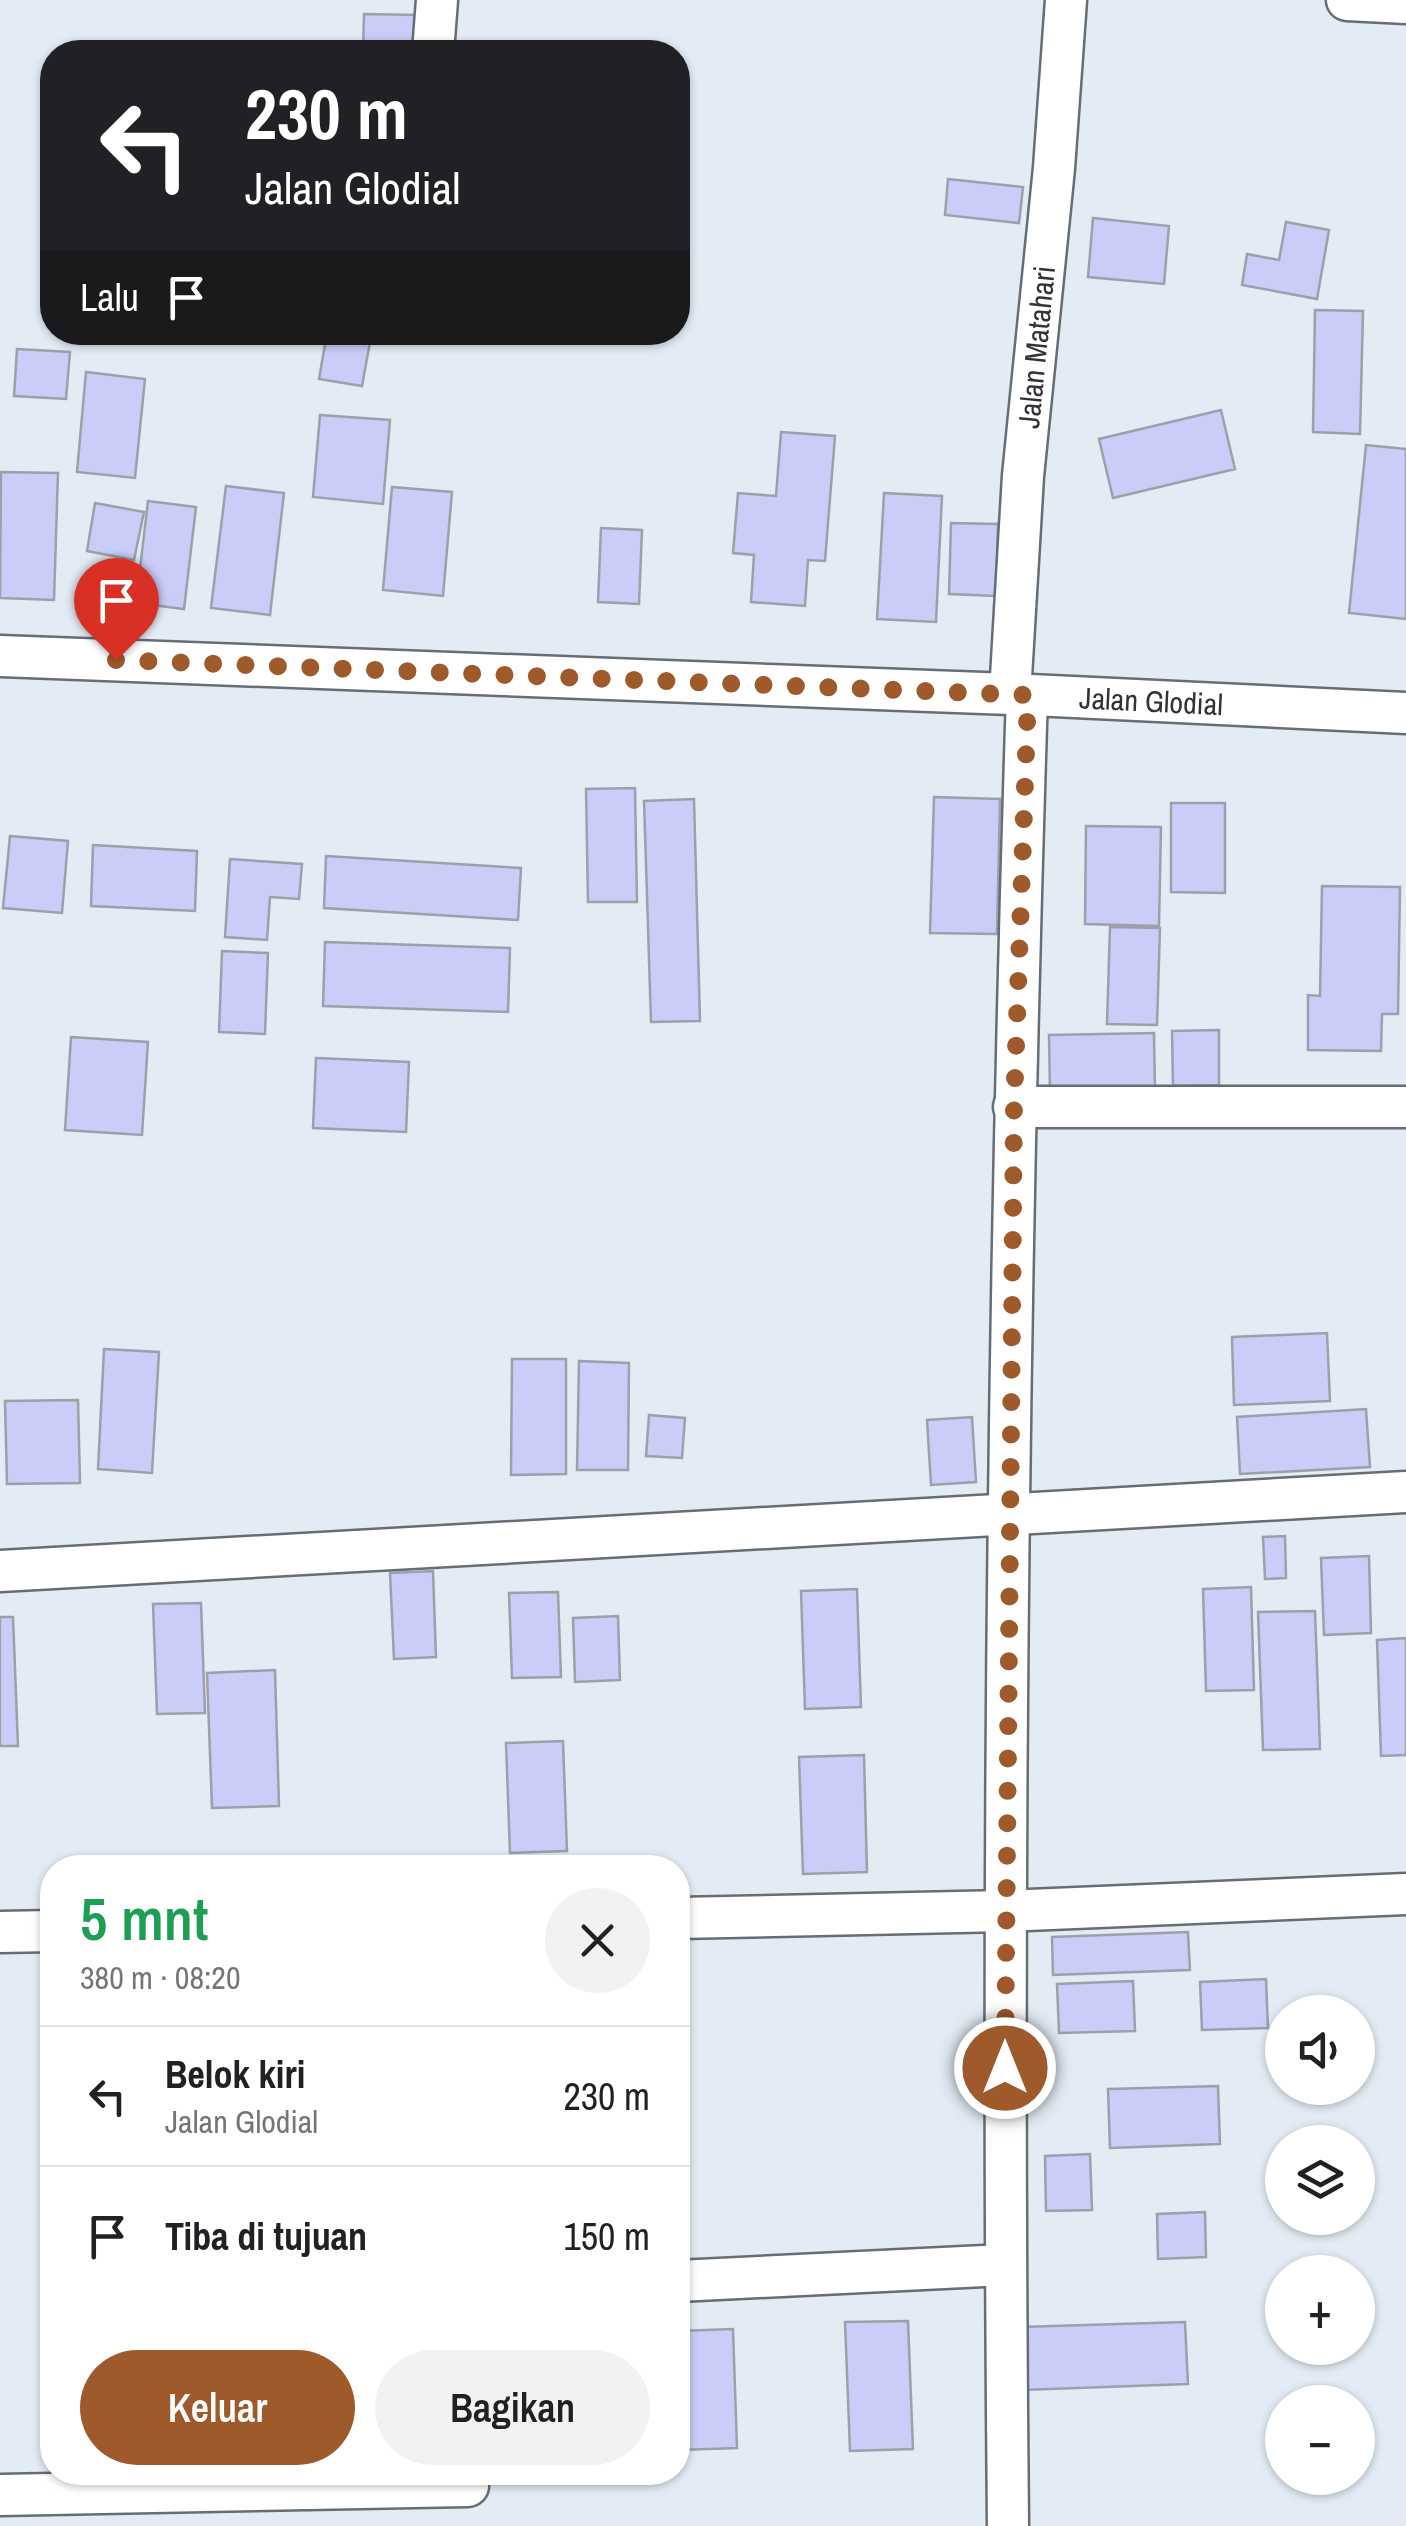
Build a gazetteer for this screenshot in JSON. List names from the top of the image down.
{
  "streets": {
    "street": ["Jalan Matahari", "Jalan Glodial"]
  },
  "crossings": [
    ["Jalan Matahari", "Jalan Glodial"]
  ],
  "page": {
    "turn": ["230 m", "Jalan Glodial"],
    "then": "Lalu",
    "heading": ["5 mnt", "380 m · 08:20"],
    "map_buttons": ["+", "−"],
    "list": [
      {
        "name": "Belok kiri",
        "note": "Jalan Glodial",
        "value": "230 m"
      },
      {
        "name": "Tiba di tujuan",
        "value": "150 m"
      }
    ],
    "buttons": ["Keluar", "Bagikan"]
  }
}
